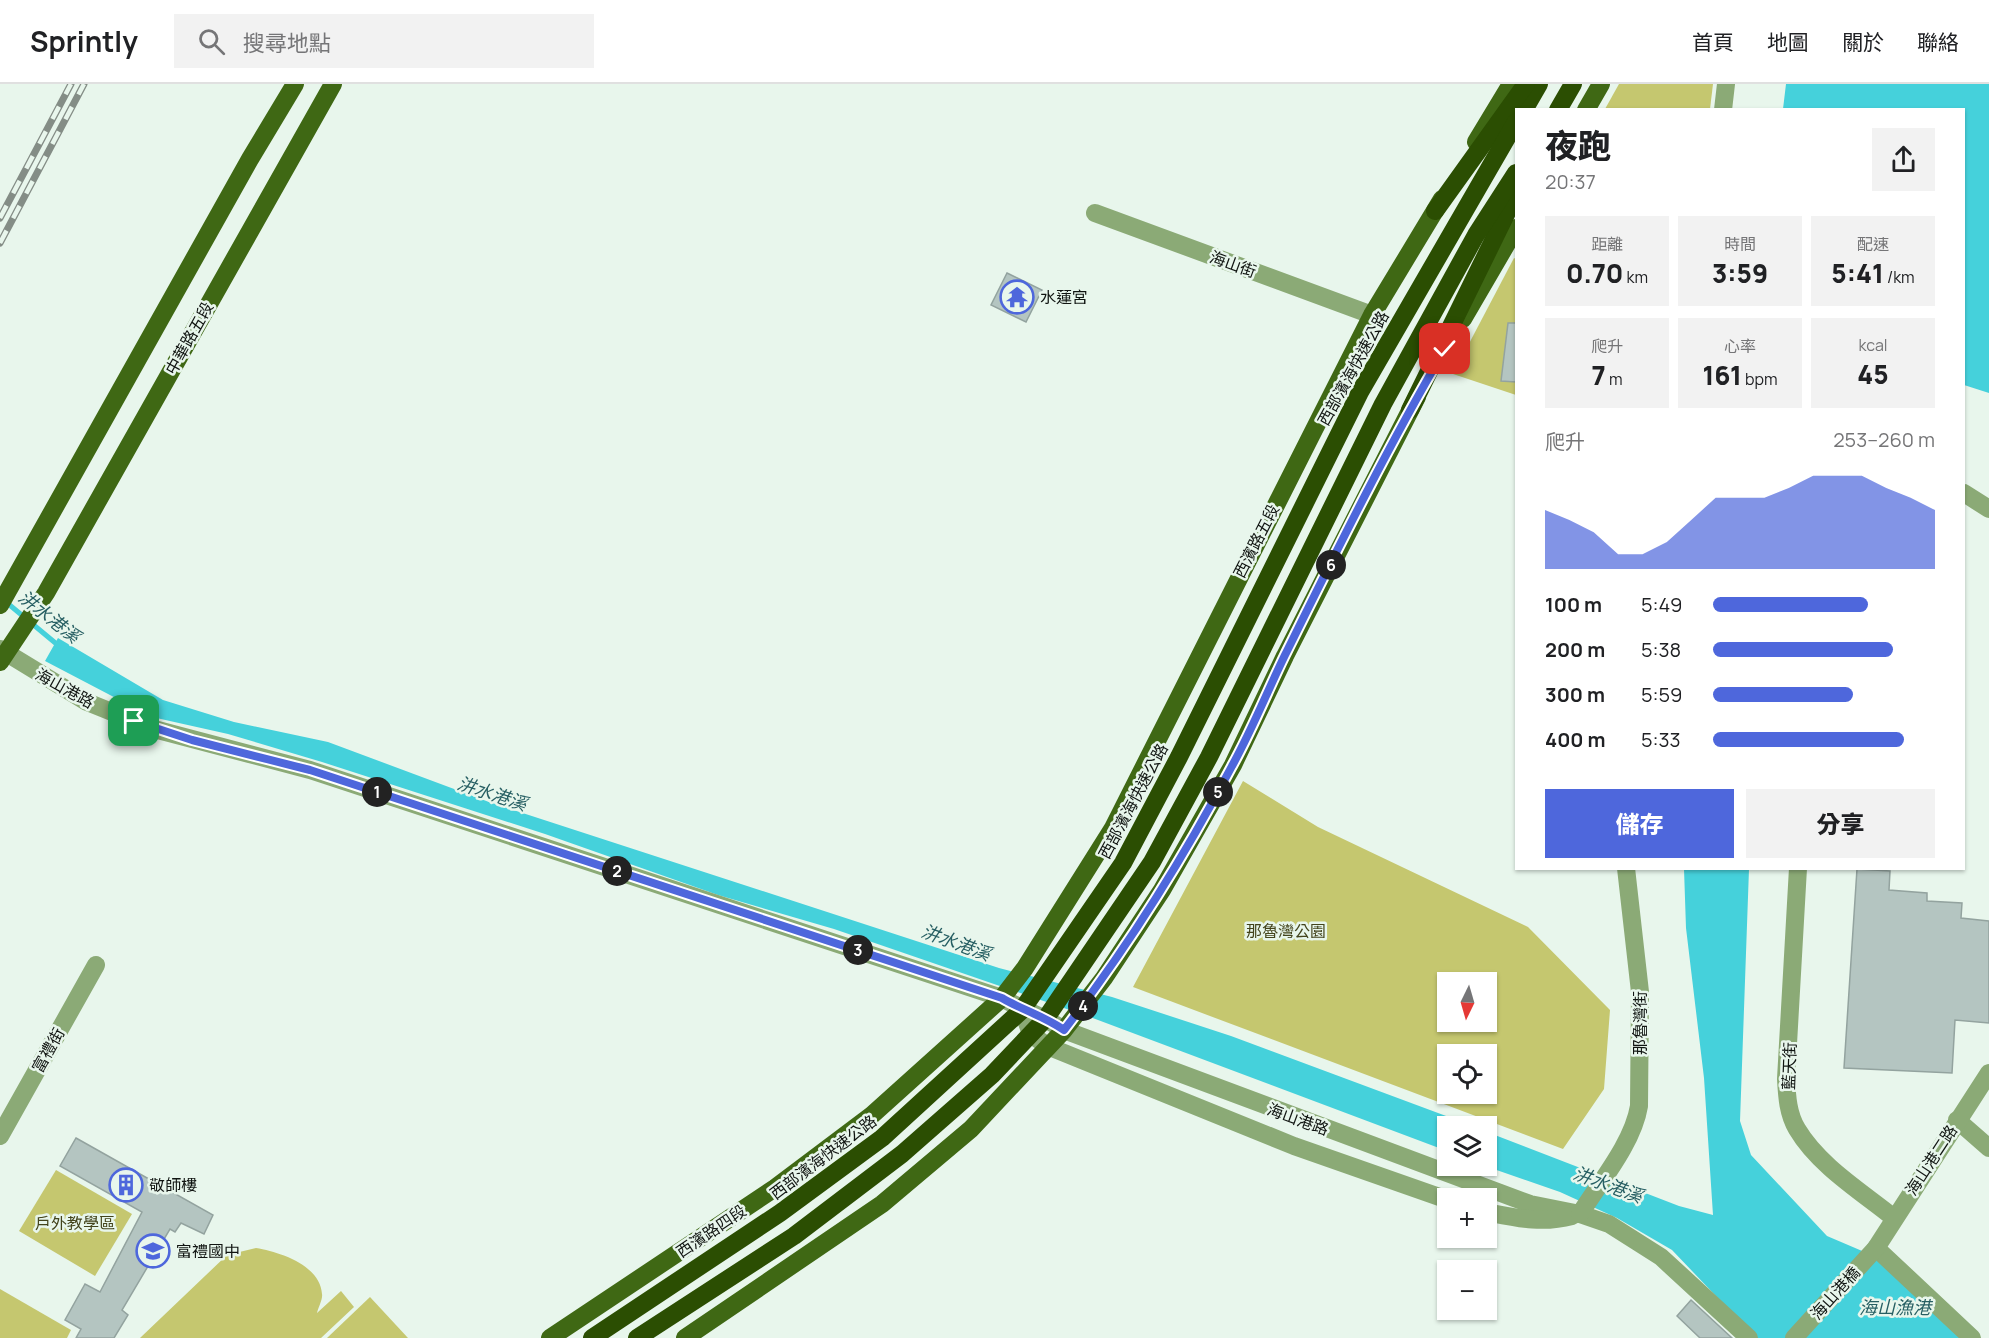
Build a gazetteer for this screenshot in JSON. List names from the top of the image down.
{
  "streets": {
    "highway": ["西部濱海快速公路"],
    "main road": ["中華路五段", "西濱路五段", "西濱路四段"],
    "street": [
      "海山街",
      "海山港路",
      "那魯灣街",
      "富禮街",
      "藍天街",
      "海山港二路",
      "海山港橋"
    ]
  },
  "crossings": [
    ["海山街", "西濱路五段"],
    ["中華路五段", "海山港路"],
    ["西部濱海快速公路", "海山港路"],
    ["西濱路五段", "海山港路"],
    ["西濱路五段", "西濱路四段"],
    ["海山港路", "那魯灣街"],
    ["海山港路", "西濱路四段"],
    ["藍天街", "海山港二路"],
    ["海山港二路", "海山港橋"]
  ],
  "water": ["汫水港溪", "海山漁港"],
  "parks": ["那魯灣公園", "戶外教學區"],
  "places": {
    "temple": ["水蓮宮"],
    "building": ["敬師樓"],
    "school or university": ["富禮國中"]
  },
  "north": "bottom",
  "page": {
    "header": "Sprintly",
    "search": "搜尋地點",
    "nav": [
      "首頁",
      "地圖",
      "關於",
      "聯絡"
    ],
    "heading": ["夜跑", "20:37"],
    "stats": [
      ["距離", "0.70 km"],
      ["時間", "3:59"],
      ["配速", "5:41 /km"],
      ["爬升", "7 m"],
      ["心率", "161 bpm"],
      ["kcal", "45"]
    ],
    "chart": ["爬升", "253–260 m"],
    "pins": [
      "6",
      "1",
      "5",
      "2",
      "3",
      "4"
    ],
    "list": [
      {
        "name": "100 m",
        "note": "5:49"
      },
      {
        "name": "200 m",
        "note": "5:38"
      },
      {
        "name": "300 m",
        "note": "5:59"
      },
      {
        "name": "400 m",
        "note": "5:33"
      }
    ],
    "buttons": ["儲存", "分享"],
    "map_buttons": ["+", "−"]
  }
}
